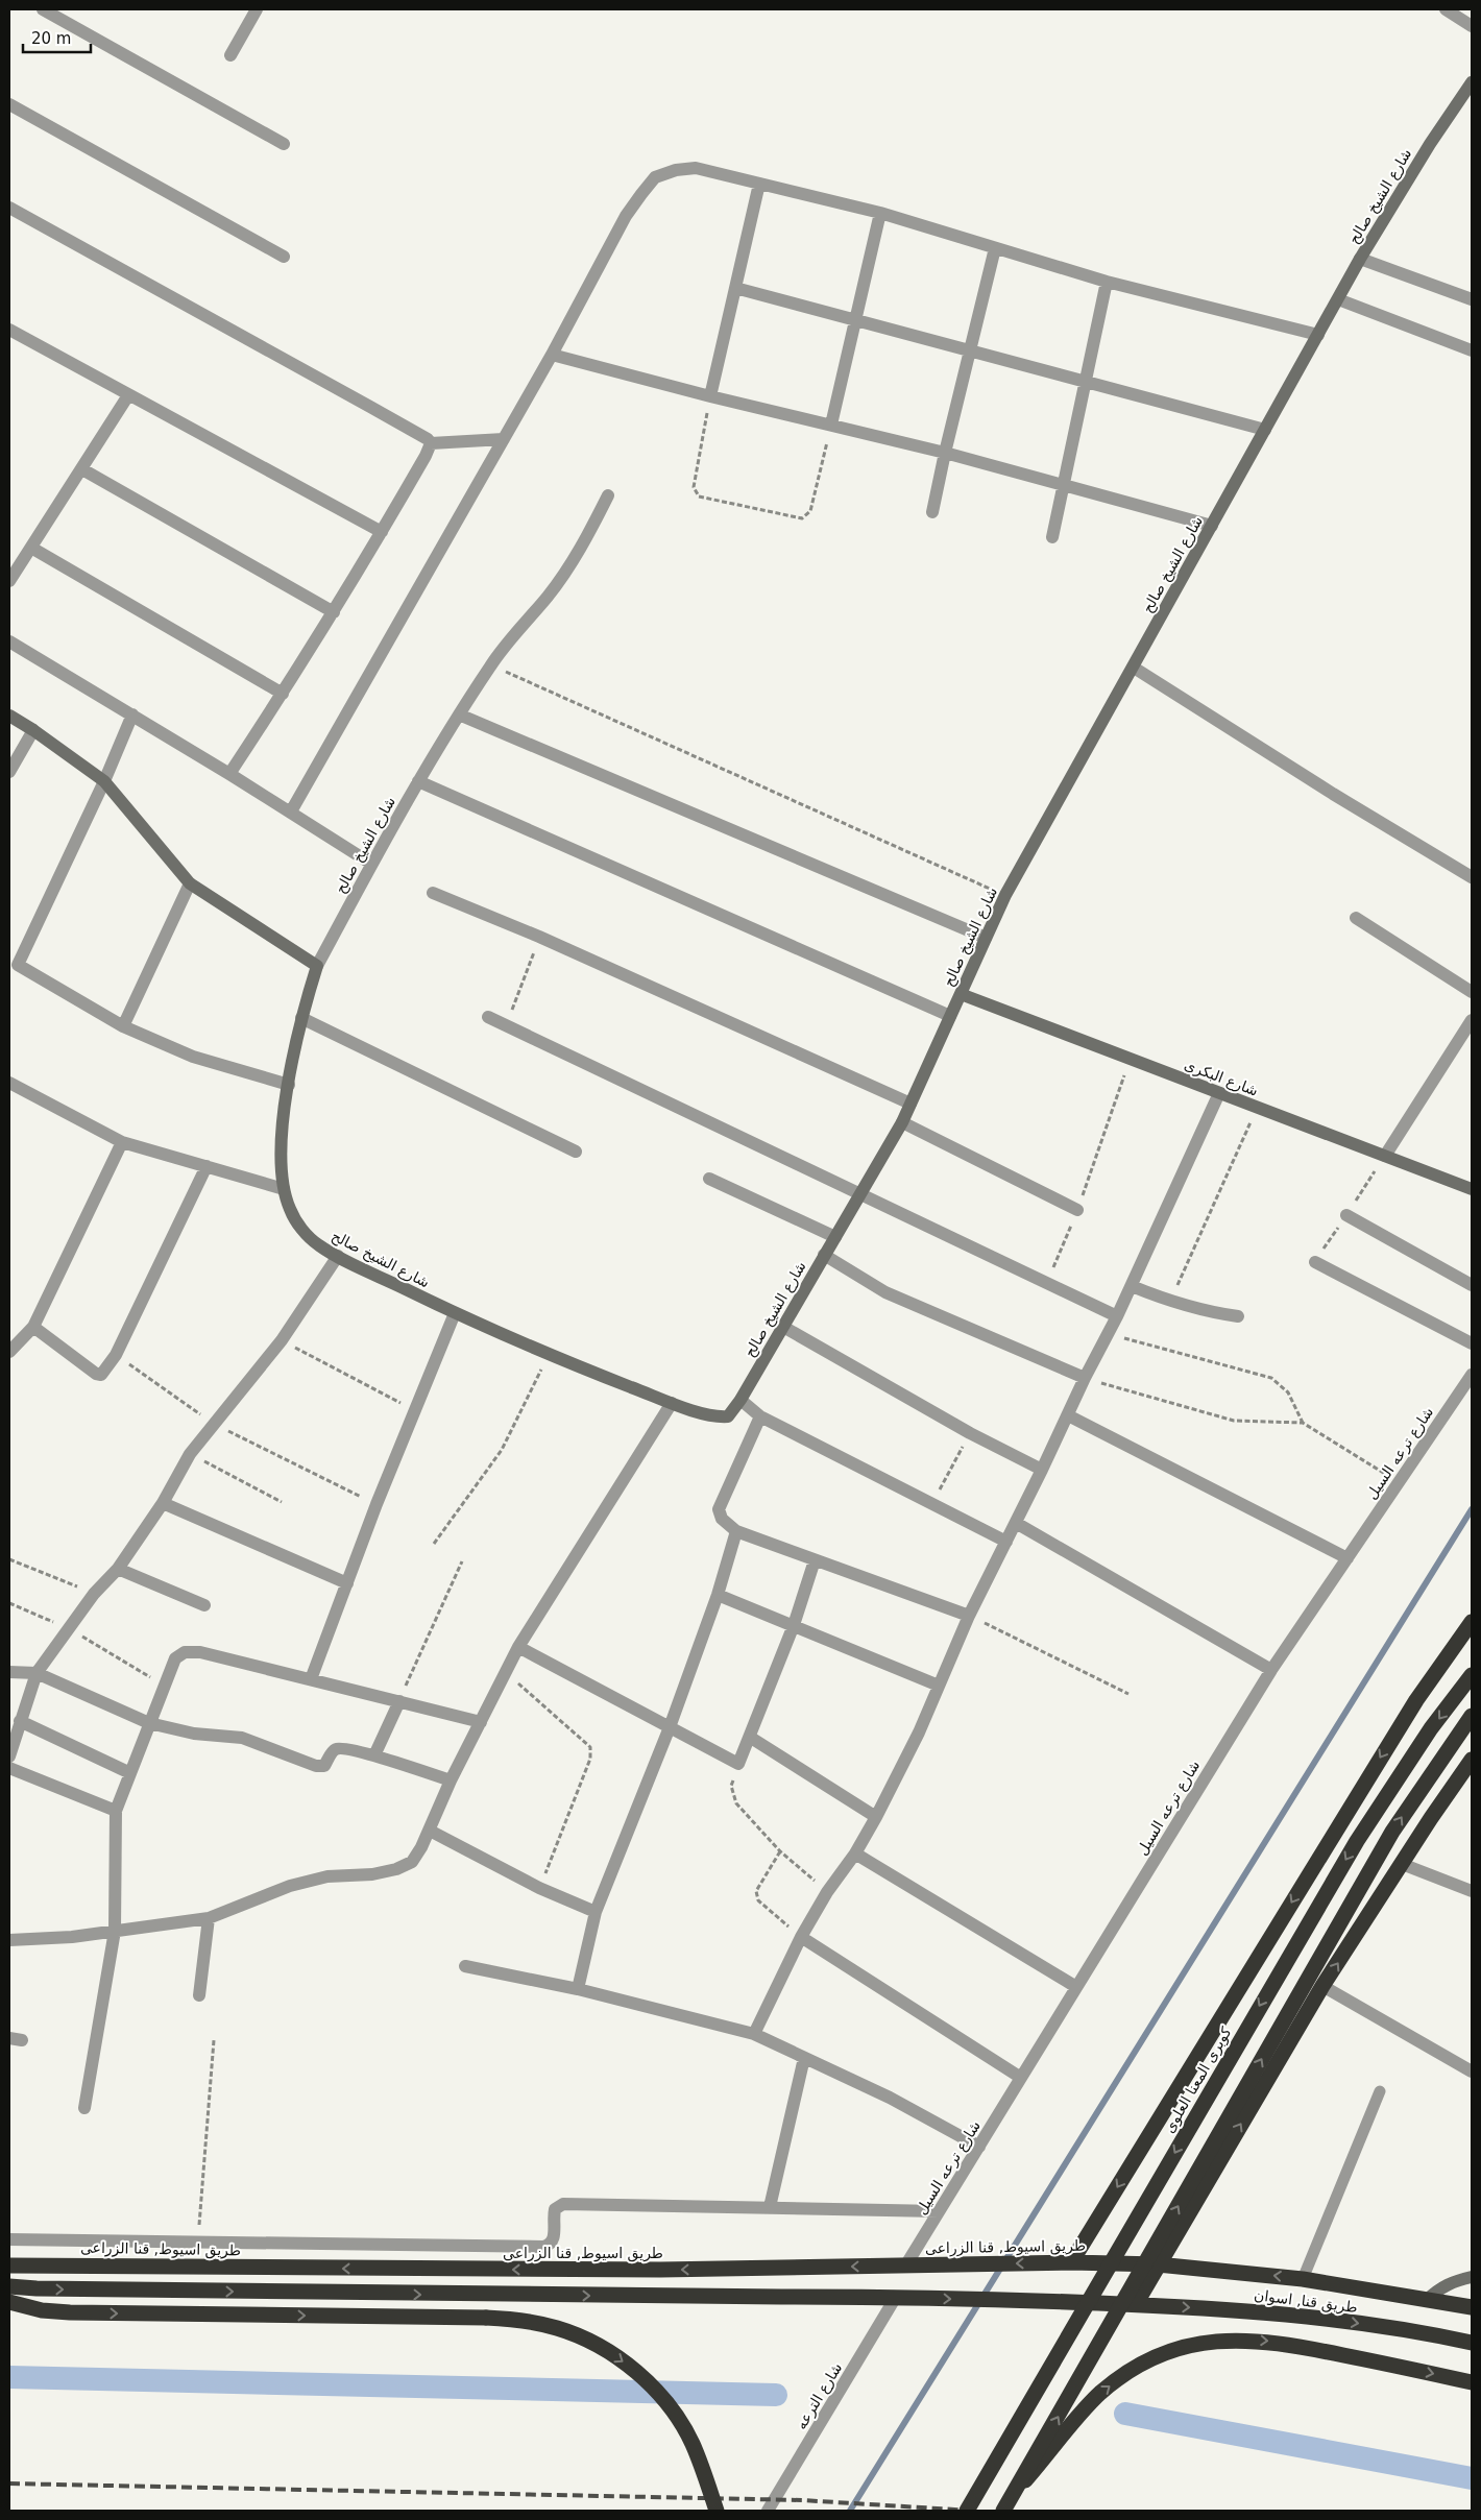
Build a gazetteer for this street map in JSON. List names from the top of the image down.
{
  "streets": {
    "highway": ["كوبرى المعنا العلوى", "طريق اسيوط, قنا الزراعى", "طريق قنا, اسوان"],
    "street": [
      "شارع الشيخ صالح",
      "شارع البكرى",
      "شارع ترعه السيل",
      "شارع الترعه"
    ]
  },
  "crossings": [
    ["شارع الشيخ صالح", "شارع البكرى"],
    ["شارع ترعه السيل", "طريق اسيوط, قنا الزراعى"],
    ["طريق اسيوط, قنا الزراعى", "طريق قنا, اسوان"]
  ],
  "scale_bar": "20 m"
}
